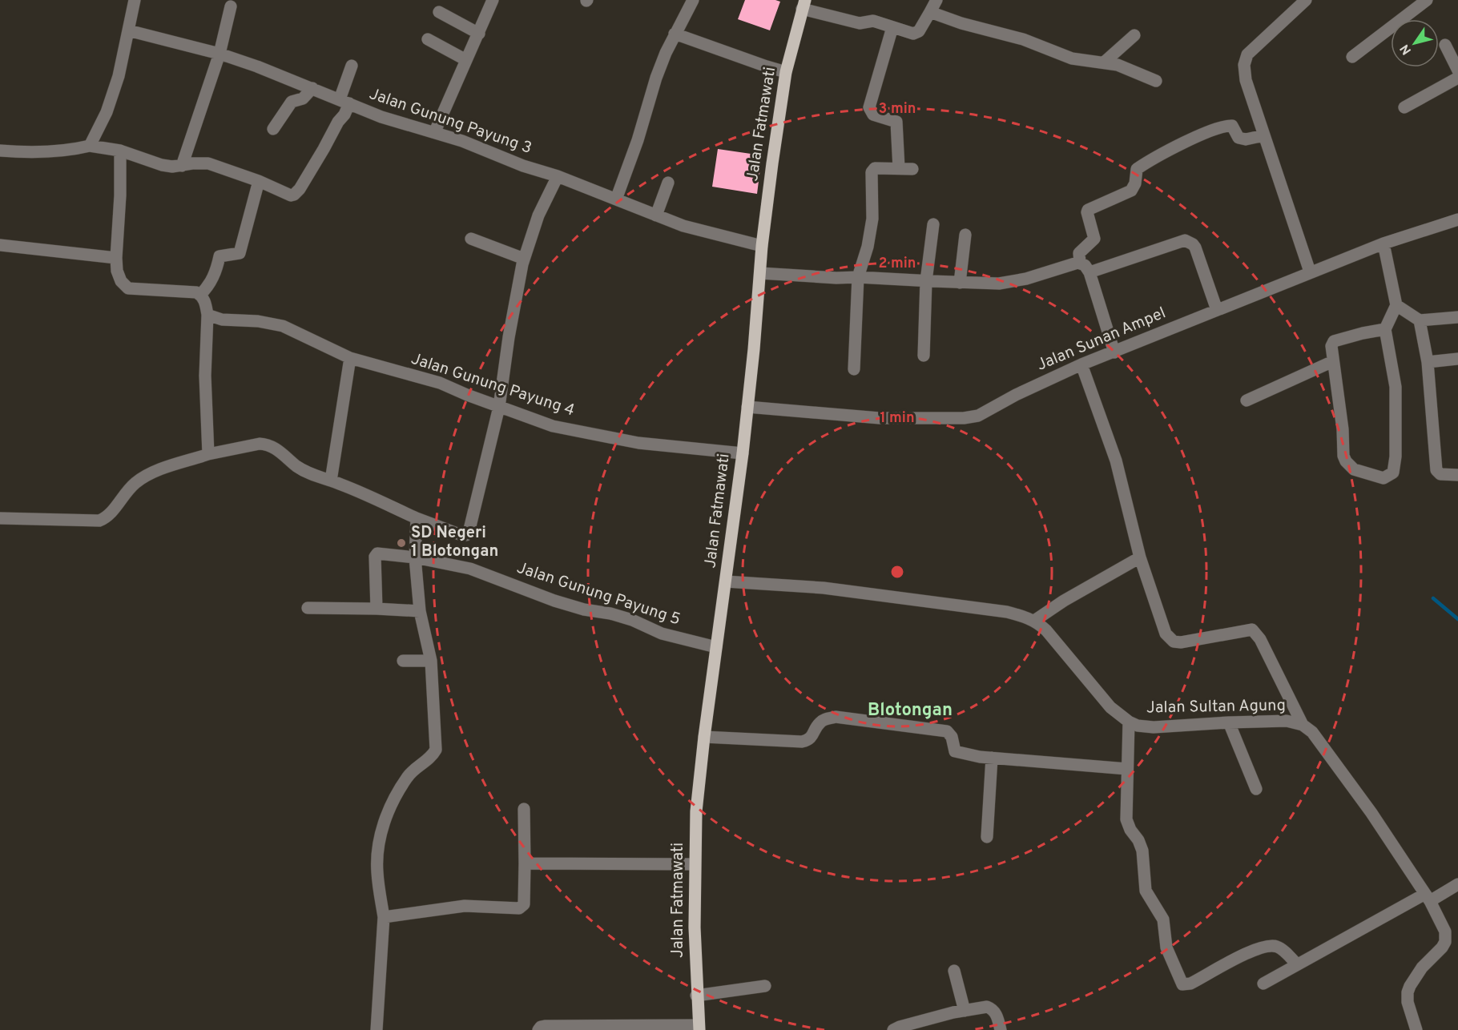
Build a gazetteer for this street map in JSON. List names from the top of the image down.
{
  "streets": {
    "main road": ["Jalan Fatmawati"],
    "street": [
      "Jalan Gunung Payung 3",
      "Jalan Sunan Ampel",
      "Jalan Gunung Payung 4",
      "Jalan Gunung Payung 5",
      "Jalan Sultan Agung"
    ]
  },
  "crossings": [
    ["Jalan Gunung Payung 3", "Jalan Fatmawati"],
    ["Jalan Fatmawati", "Jalan Sunan Ampel"],
    ["Jalan Fatmawati", "Jalan Gunung Payung 4"],
    ["Jalan Fatmawati", "Jalan Gunung Payung 5"],
    ["Jalan Fatmawati", "Jalan Sultan Agung"]
  ],
  "districts": ["Blotongan"],
  "places": ["SD Negeri 1 Blotongan"],
  "north": "bottom left",
  "rings": ["3 min", "2 min", "1 min"]
}
